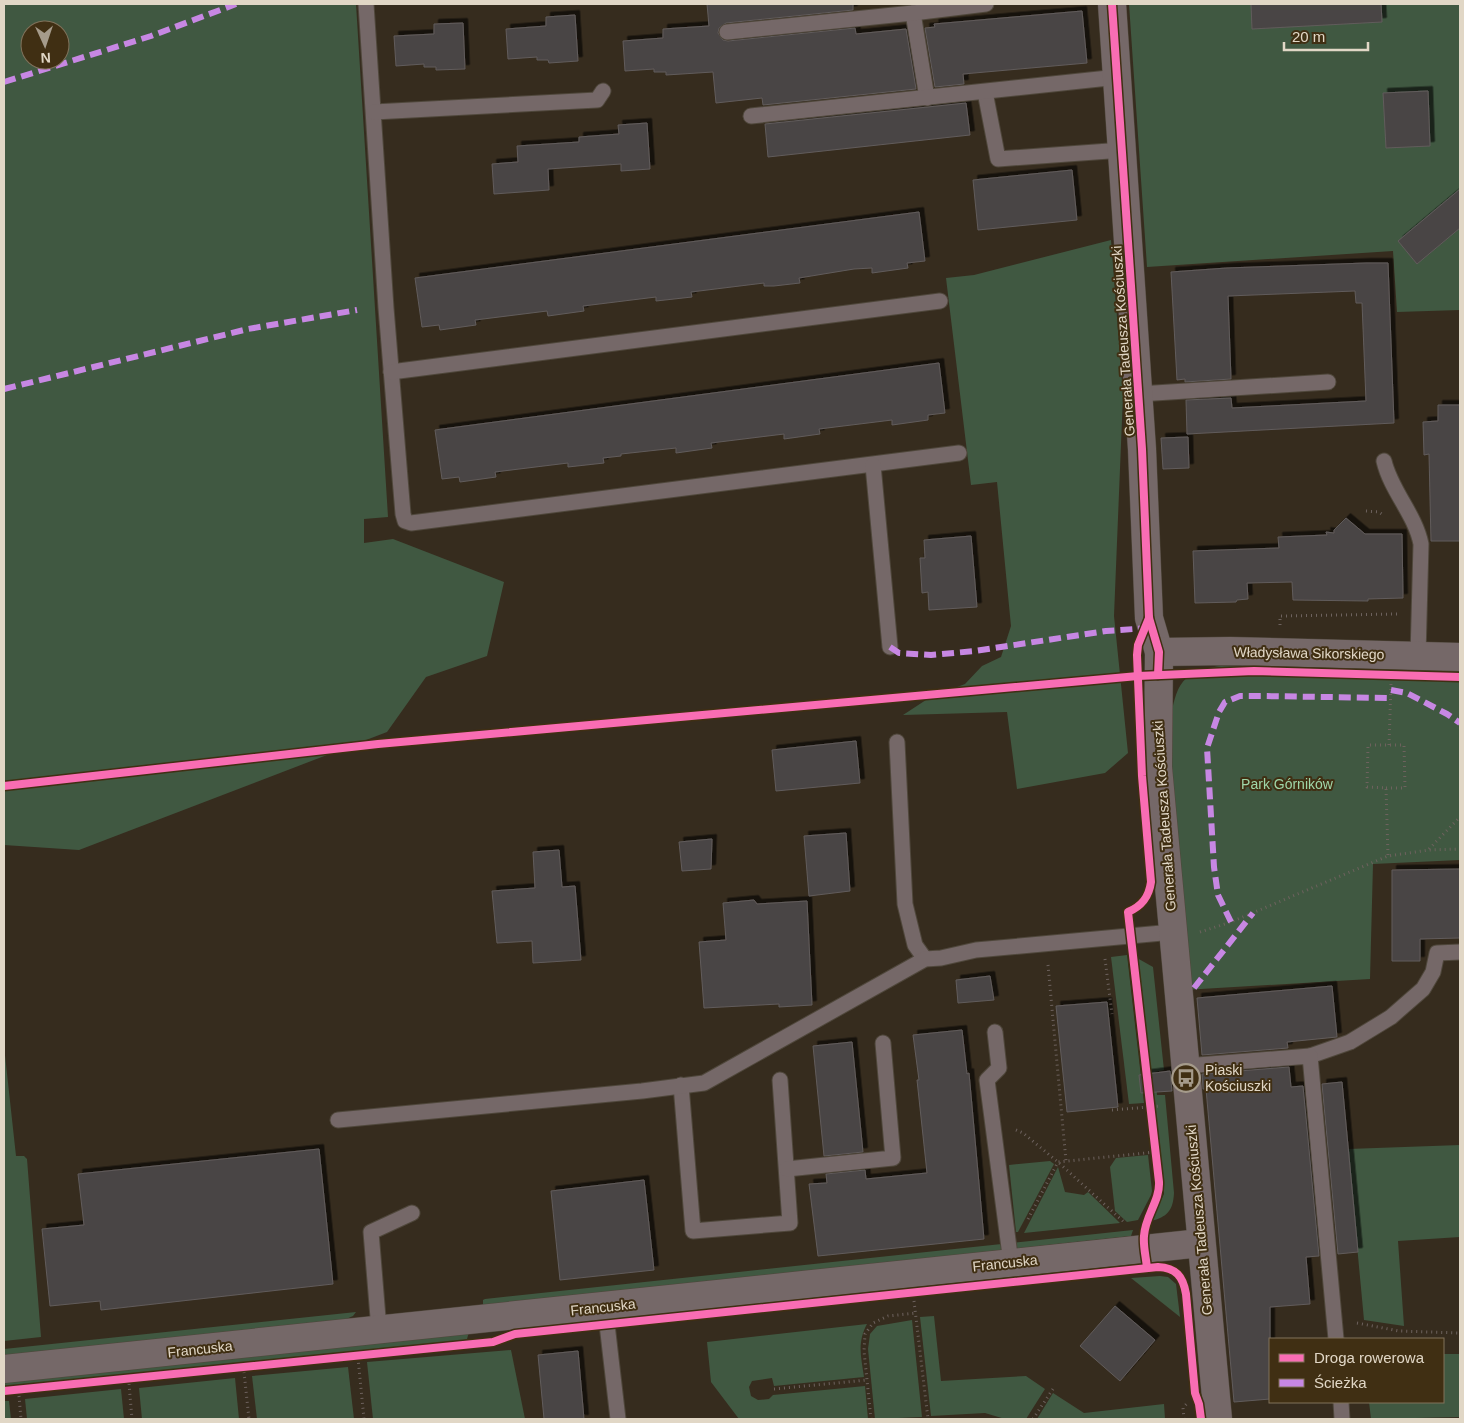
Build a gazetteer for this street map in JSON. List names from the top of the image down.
{
  "streets": {
    "street": ["Generała Tadeusza Kościuszki", "Władysława Sikorskiego", "Francuska"]
  },
  "crossings": [
    ["Generała Tadeusza Kościuszki", "Władysława Sikorskiego"],
    ["Generała Tadeusza Kościuszki", "Francuska"]
  ],
  "parks": ["Park Górników"],
  "places": {
    "bus stop": ["Piaski Kościuszki"]
  },
  "legend": ["Droga rowerowa", "Ścieżka"],
  "scale_bar": "20 m",
  "north": "bottom"
}
